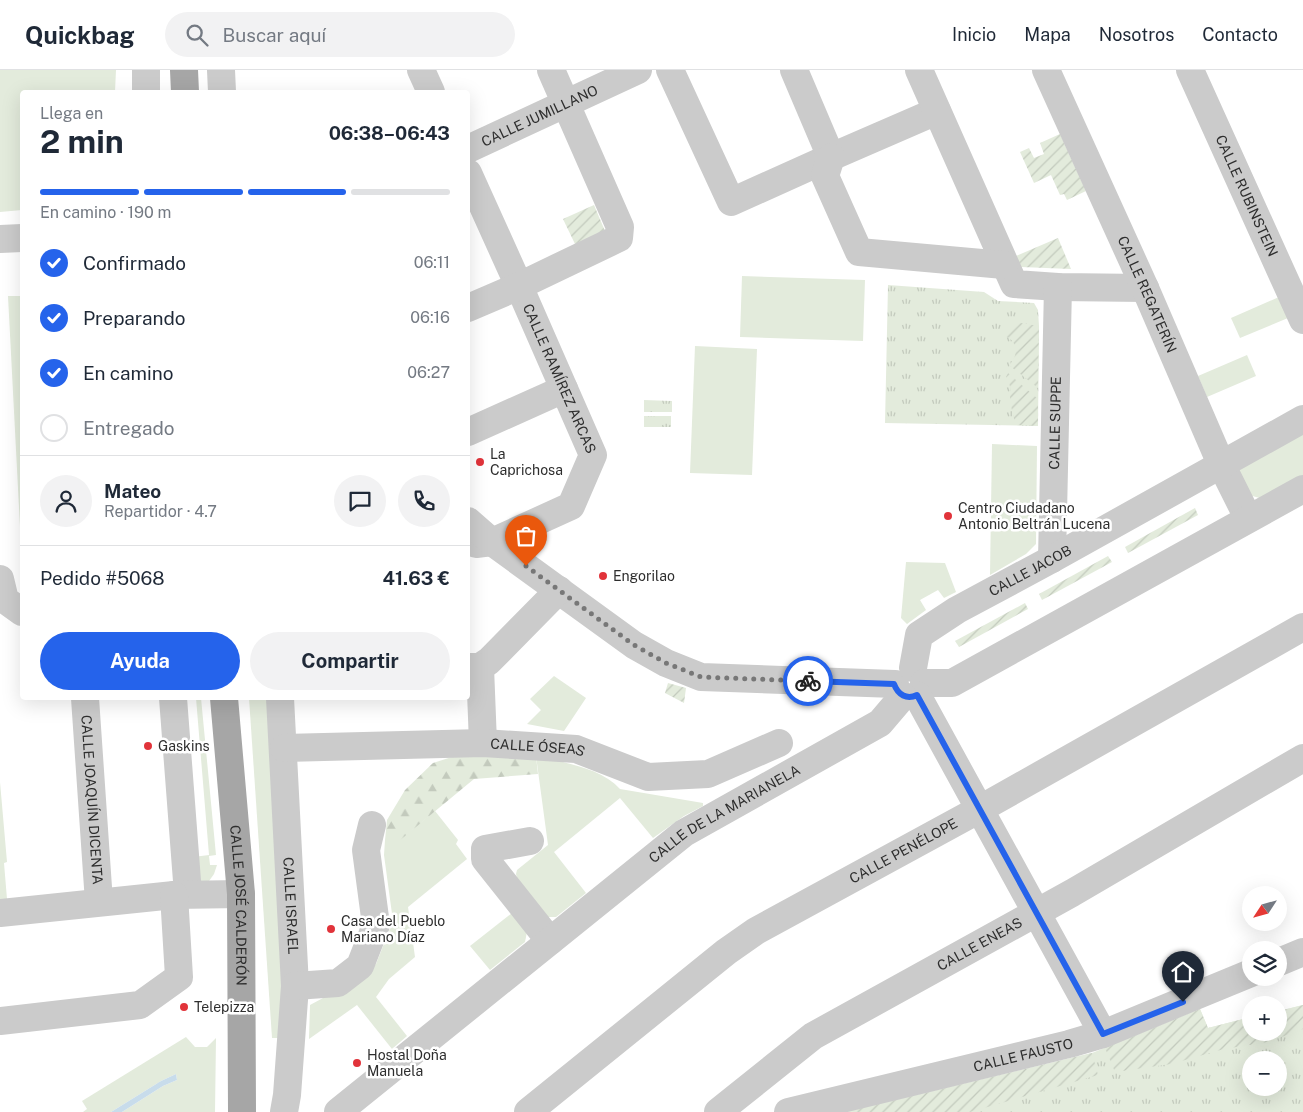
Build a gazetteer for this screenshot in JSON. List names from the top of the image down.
{
  "streets": {
    "main road": ["CALLE JOSÉ CALDERÓN"],
    "street": [
      "CALLE JUMILLANO",
      "CALLE RUBINSTEIN",
      "CALLE REGATERÍN",
      "CALLE RAMÍREZ ARCAS",
      "CALLE SUPPE",
      "CALLE JACOB",
      "CALLE ÓSEAS",
      "CALLE JOAQUÍN DICENTA",
      "CALLE DE LA MARIANELA",
      "CALLE PENÉLOPE",
      "CALLE ISRAEL",
      "CALLE ENEAS",
      "CALLE FAUSTO"
    ]
  },
  "crossings": [
    ["CALLE REGATERÍN", "CALLE JACOB"],
    ["CALLE SUPPE", "CALLE JACOB"],
    ["CALLE JACOB", "CALLE DE LA MARIANELA"],
    ["CALLE ÓSEAS", "CALLE ISRAEL"]
  ],
  "places": [
    "La Caprichosa",
    "Centro Ciudadano Antonio Beltrán Lucena",
    "Engorilao",
    "Gaskins",
    "Casa del Pueblo Mariano Díaz",
    "Telepizza",
    "Hostal Doña Manuela"
  ],
  "north": "bottom left",
  "page": {
    "header": "Quickbag",
    "search": "Buscar aquí",
    "nav": [
      "Inicio",
      "Mapa",
      "Nosotros",
      "Contacto"
    ],
    "heading": ["2 min", "Llega en", "06:38–06:43"],
    "panel": [
      "Mateo",
      "Repartidor · 4.7",
      "Pedido #5068",
      "41.63 €"
    ],
    "bar": "En camino · 190 m",
    "list": [
      ["Confirmado", "06:11"],
      ["Preparando", "06:16"],
      ["En camino", "06:27"],
      "Entregado"
    ],
    "buttons": ["Ayuda", "Compartir"],
    "map_buttons": ["+", "−"]
  }
}
